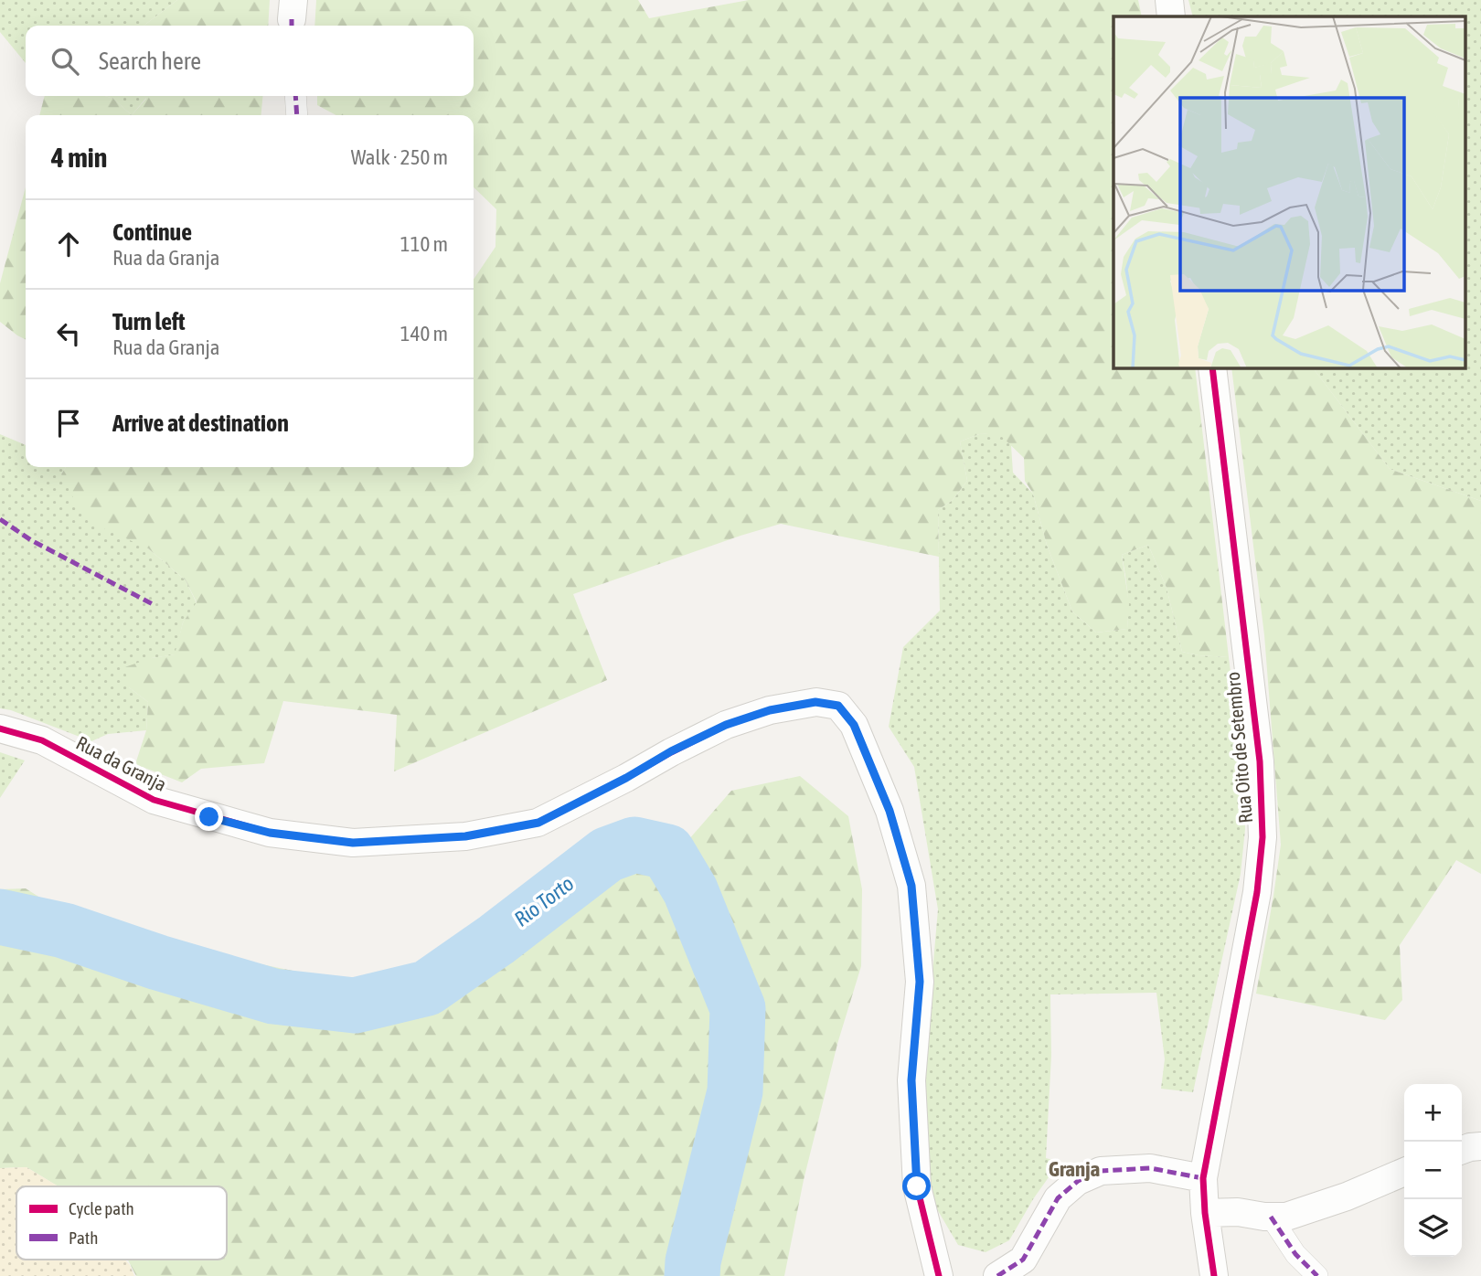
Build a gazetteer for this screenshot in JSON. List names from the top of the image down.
{
  "streets": {
    "street": ["Rua Oito de Setembro", "Rua da Granja"]
  },
  "districts": ["Granja"],
  "water": ["Rio Torto"],
  "legend": ["Cycle path", "Path"],
  "page": {
    "search": "Search here",
    "heading": ["4 min", "Walk · 250 m"],
    "list": [
      ["Continue", "Rua da Granja", "110 m"],
      ["Turn left", "Rua da Granja", "140 m"],
      "Arrive at destination"
    ],
    "map_buttons": ["+", "−"]
  }
}
